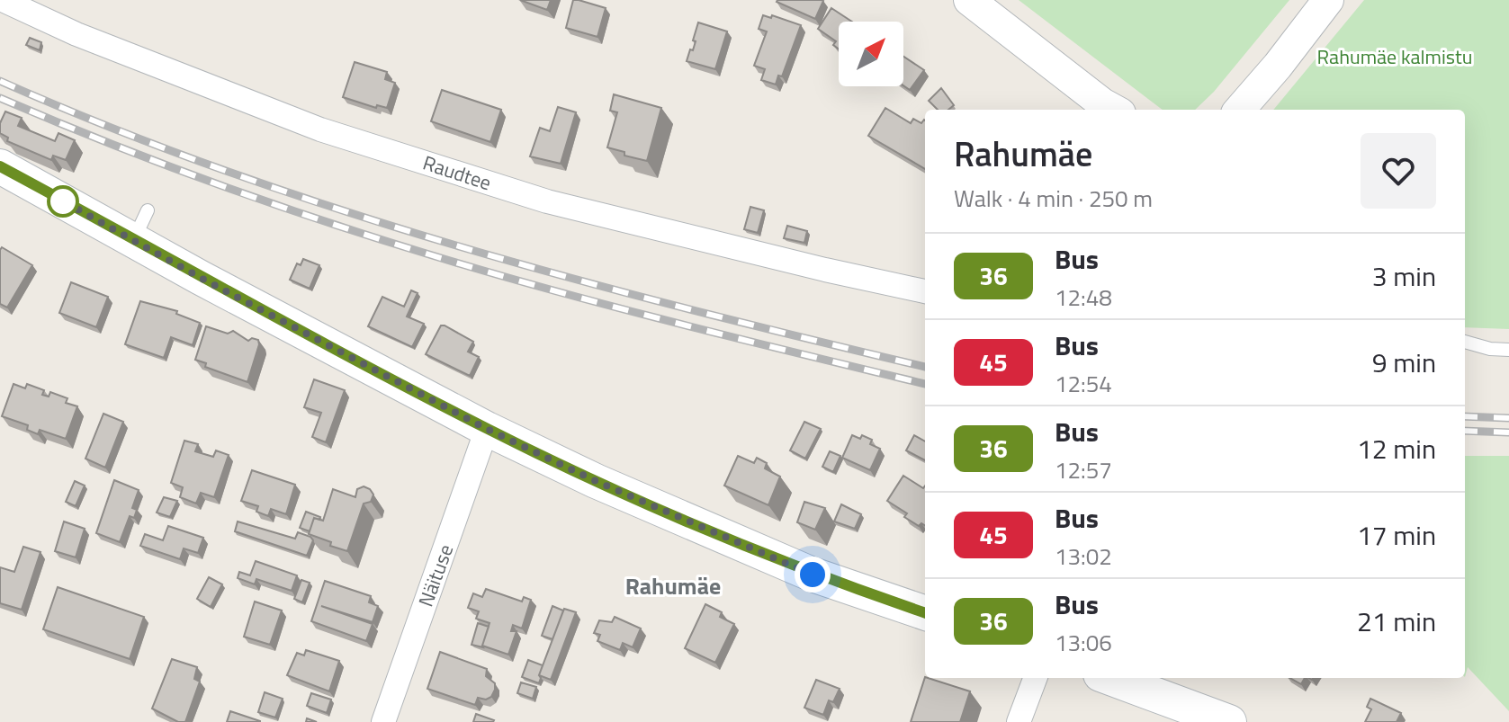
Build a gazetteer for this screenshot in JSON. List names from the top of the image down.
{
  "streets": {
    "street": ["Raudtee", "Näituse"]
  },
  "districts": ["Rahumäe"],
  "parks": ["Rahumäe kalmistu"],
  "lines": ["bus line 36"],
  "north": "top right",
  "page": {
    "heading": ["Rahumäe", "Walk · 4 min · 250 m"],
    "list": [
      {
        "mark": "36",
        "name": "Bus",
        "note": "12:48",
        "value": "3 min"
      },
      {
        "mark": "45",
        "name": "Bus",
        "note": "12:54",
        "value": "9 min"
      },
      {
        "mark": "36",
        "name": "Bus",
        "note": "12:57",
        "value": "12 min"
      },
      {
        "mark": "45",
        "name": "Bus",
        "note": "13:02",
        "value": "17 min"
      },
      {
        "mark": "36",
        "name": "Bus",
        "note": "13:06",
        "value": "21 min"
      }
    ]
  }
}
